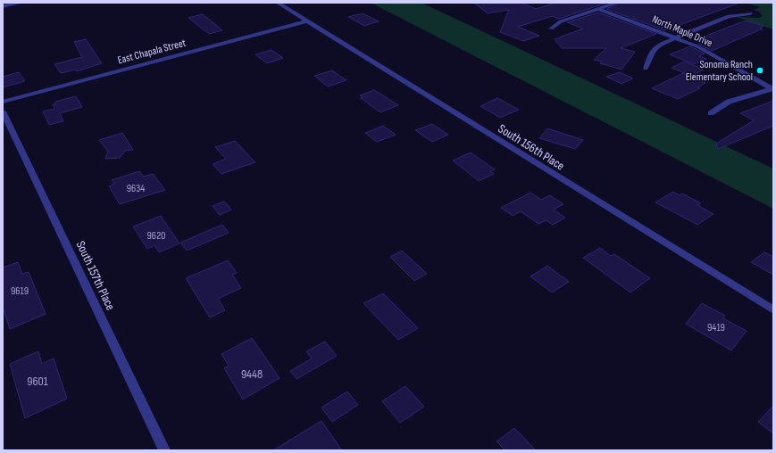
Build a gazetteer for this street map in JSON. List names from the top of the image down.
{
  "streets": {
    "street": [
      "North Maple Drive",
      "East Chapala Street",
      "South 156th Place",
      "South 157th Place"
    ]
  },
  "crossings": [
    ["East Chapala Street", "South 156th Place"]
  ],
  "places": ["Sonoma Ranch Elementary School"],
  "house_numbers": [
    "9634",
    "9620",
    "9619",
    "9419",
    "9448",
    "9601"
  ]
}
